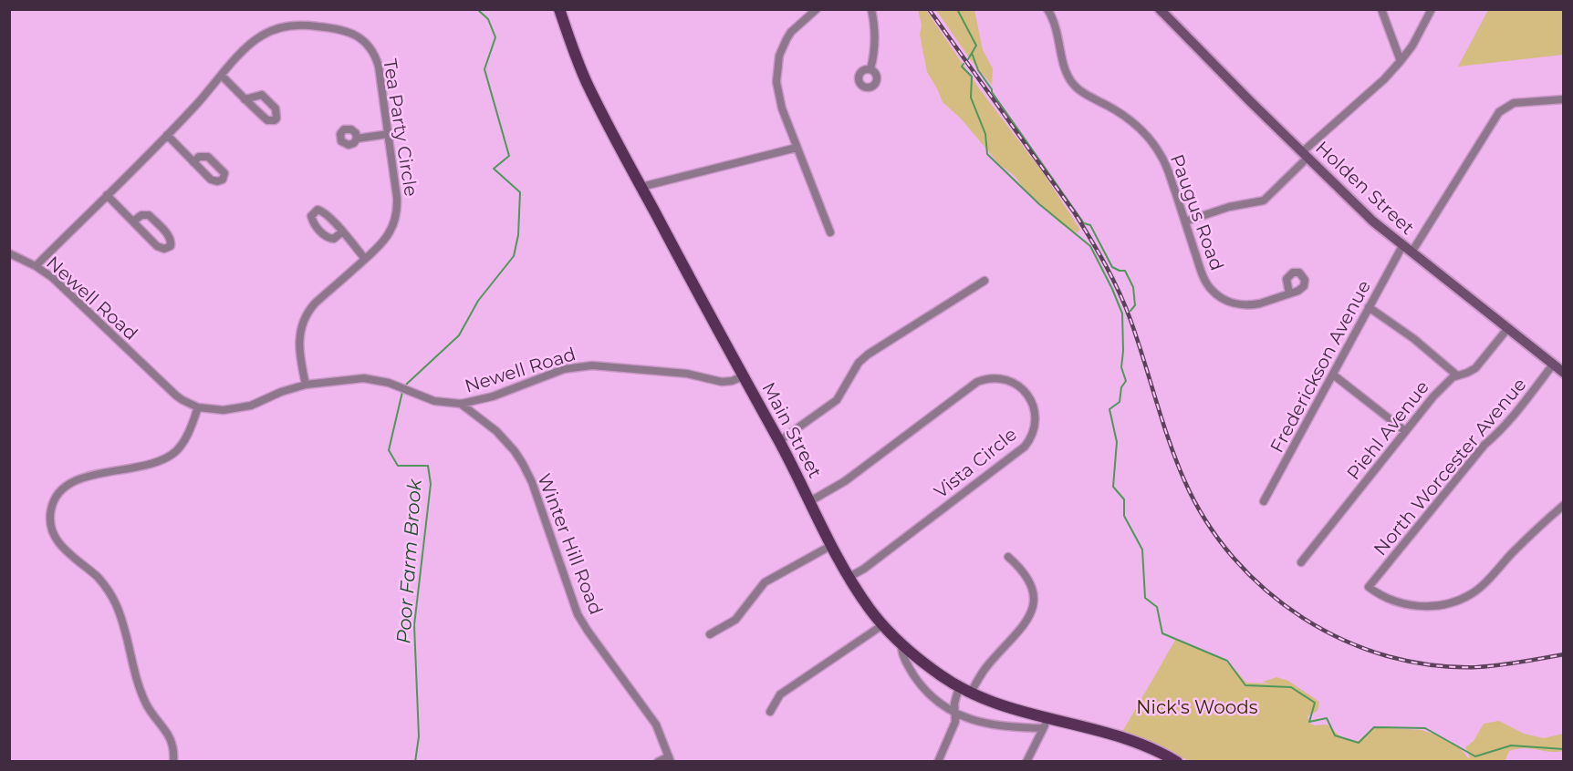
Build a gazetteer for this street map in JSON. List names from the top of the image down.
{
  "streets": {
    "main road": ["Holden Street", "Main Street"],
    "street": [
      "Tea Party Circle",
      "Paugus Road",
      "Newell Road",
      "Frederickson Avenue",
      "Piehl Avenue",
      "Vista Circle",
      "North Worcester Avenue",
      "Winter Hill Road"
    ]
  },
  "crossings": [
    ["Tea Party Circle", "Newell Road"],
    ["Holden Street", "Frederickson Avenue"],
    ["Holden Street", "Piehl Avenue"],
    ["Holden Street", "North Worcester Avenue"],
    ["Newell Road", "Main Street"],
    ["Newell Road", "Winter Hill Road"],
    ["Main Street", "Vista Circle"]
  ],
  "water": ["Poor Farm Brook"],
  "parks": ["Nick's Woods"]
}
